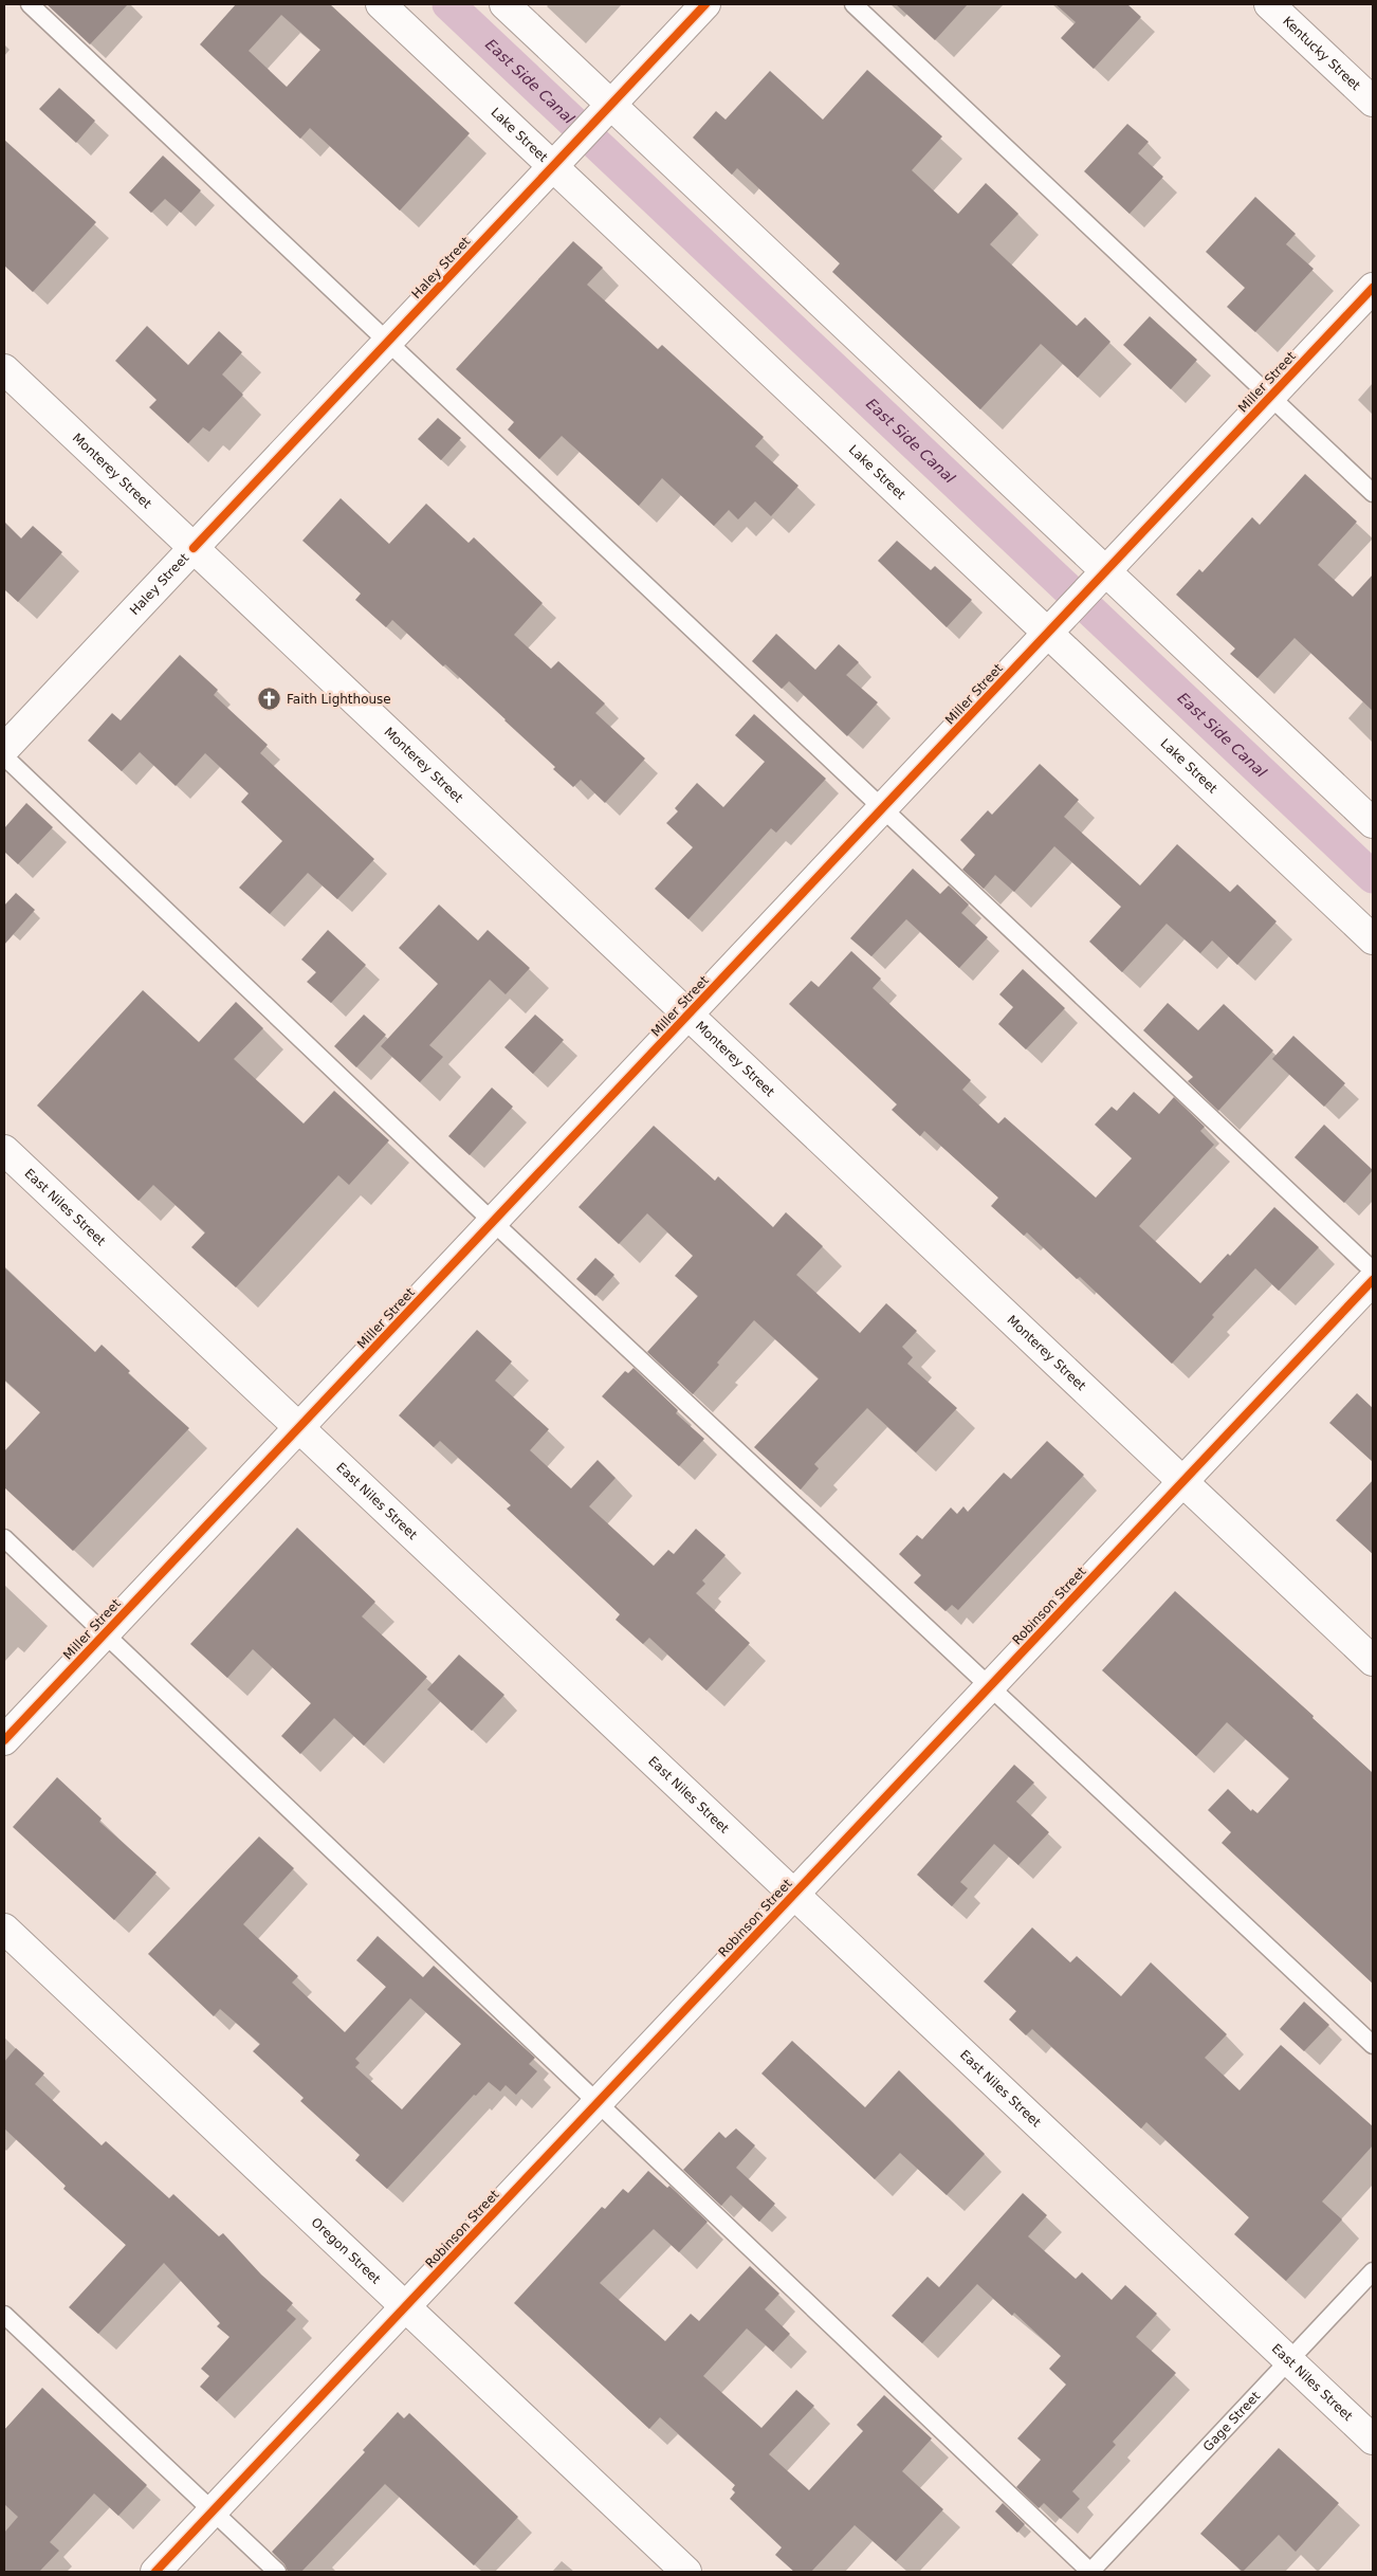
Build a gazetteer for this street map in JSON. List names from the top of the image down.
{
  "streets": {
    "street": [
      "Kentucky Street",
      "Lake Street",
      "Haley Street",
      "Miller Street",
      "Monterey Street",
      "East Niles Street",
      "Robinson Street",
      "Oregon Street"
    ],
    "lane": ["Gage Street"]
  },
  "crossings": [
    ["Lake Street", "Haley Street"],
    ["Lake Street", "Miller Street"],
    ["Haley Street", "Monterey Street"],
    ["Miller Street", "Monterey Street"],
    ["Miller Street", "East Niles Street"],
    ["Monterey Street", "Robinson Street"],
    ["East Niles Street", "Robinson Street"],
    ["East Niles Street", "Gage Street"],
    ["Robinson Street", "Oregon Street"]
  ],
  "water": ["East Side Canal"],
  "places": {
    "church": ["Faith Lighthouse"]
  }
}
